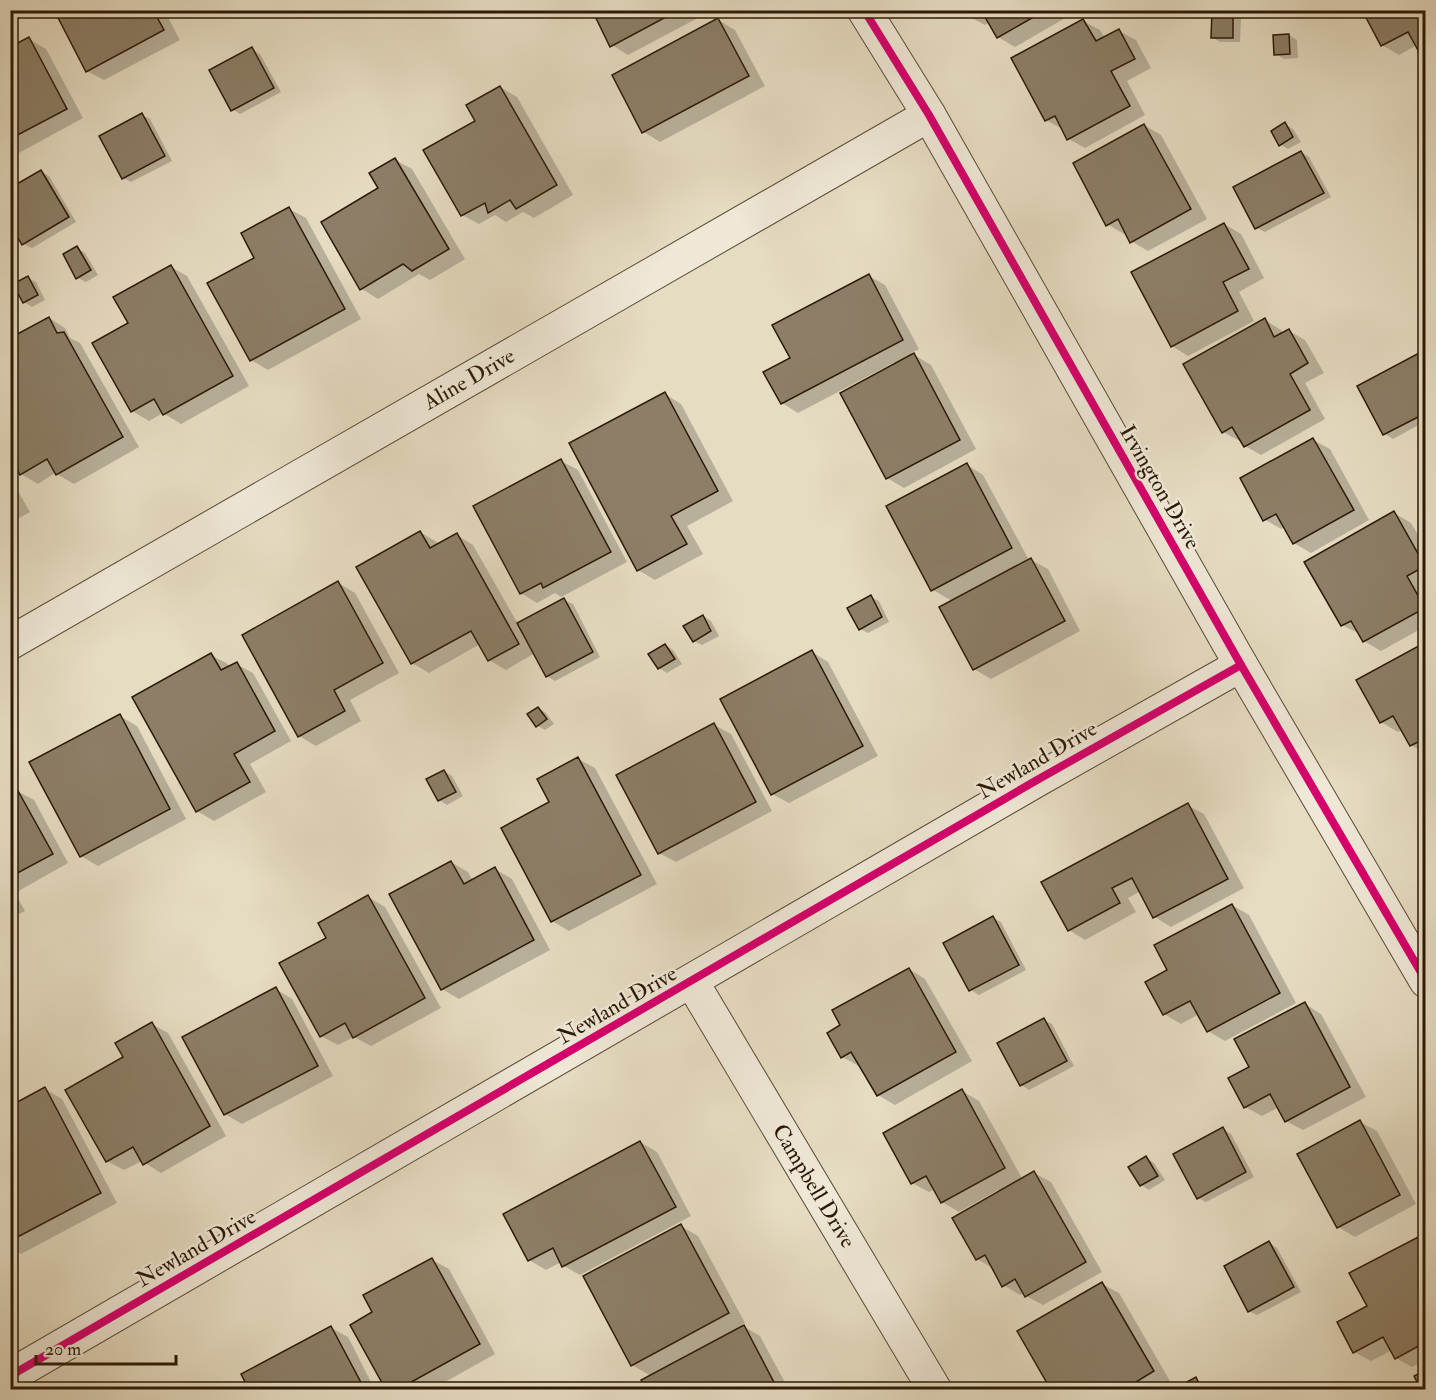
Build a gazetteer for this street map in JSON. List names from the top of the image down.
{
  "streets": {
    "street": [
      "Aline Drive",
      "Irvington Drive",
      "Newland Drive",
      "Campbell Drive"
    ]
  },
  "crossings": [
    ["Aline Drive", "Irvington Drive"],
    ["Irvington Drive", "Newland Drive"],
    ["Newland Drive", "Campbell Drive"]
  ],
  "scale_bar": "20 m"
}
